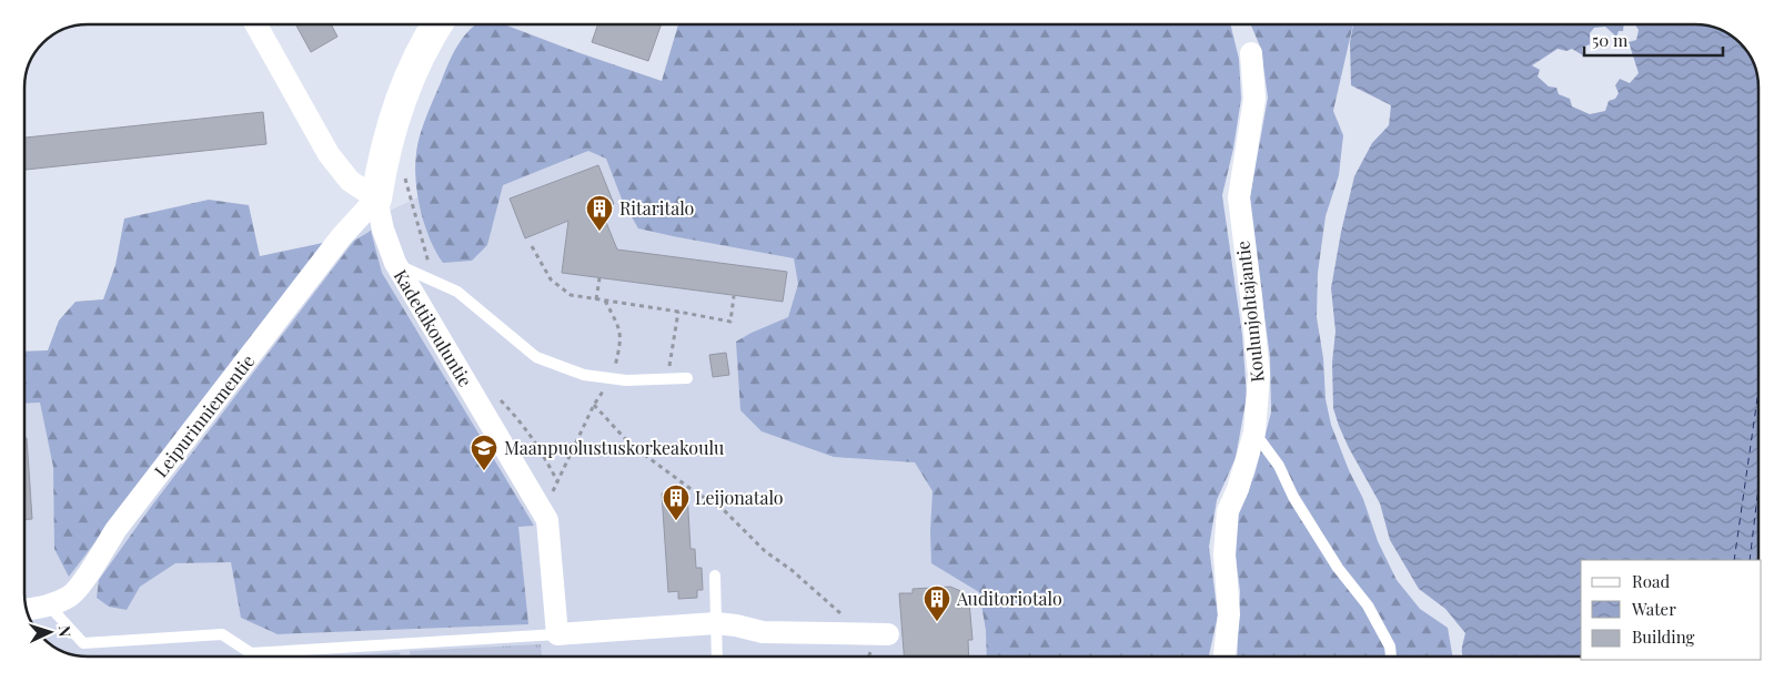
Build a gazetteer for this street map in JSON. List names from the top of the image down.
{
  "streets": {
    "street": ["Koulunjohtajantie", "Kadettikouluntie", "Leipurinniementie"]
  },
  "crossings": [
    ["Kadettikouluntie", "Leipurinniementie"]
  ],
  "places": {
    "building": ["Ritaritalo", "Leijonatalo", "Auditoriotalo"],
    "school or university": ["Maanpuolustuskorkeakoulu"]
  },
  "legend": ["Road", "Water", "Building"],
  "scale_bar": "50 m",
  "north": "right"
}
